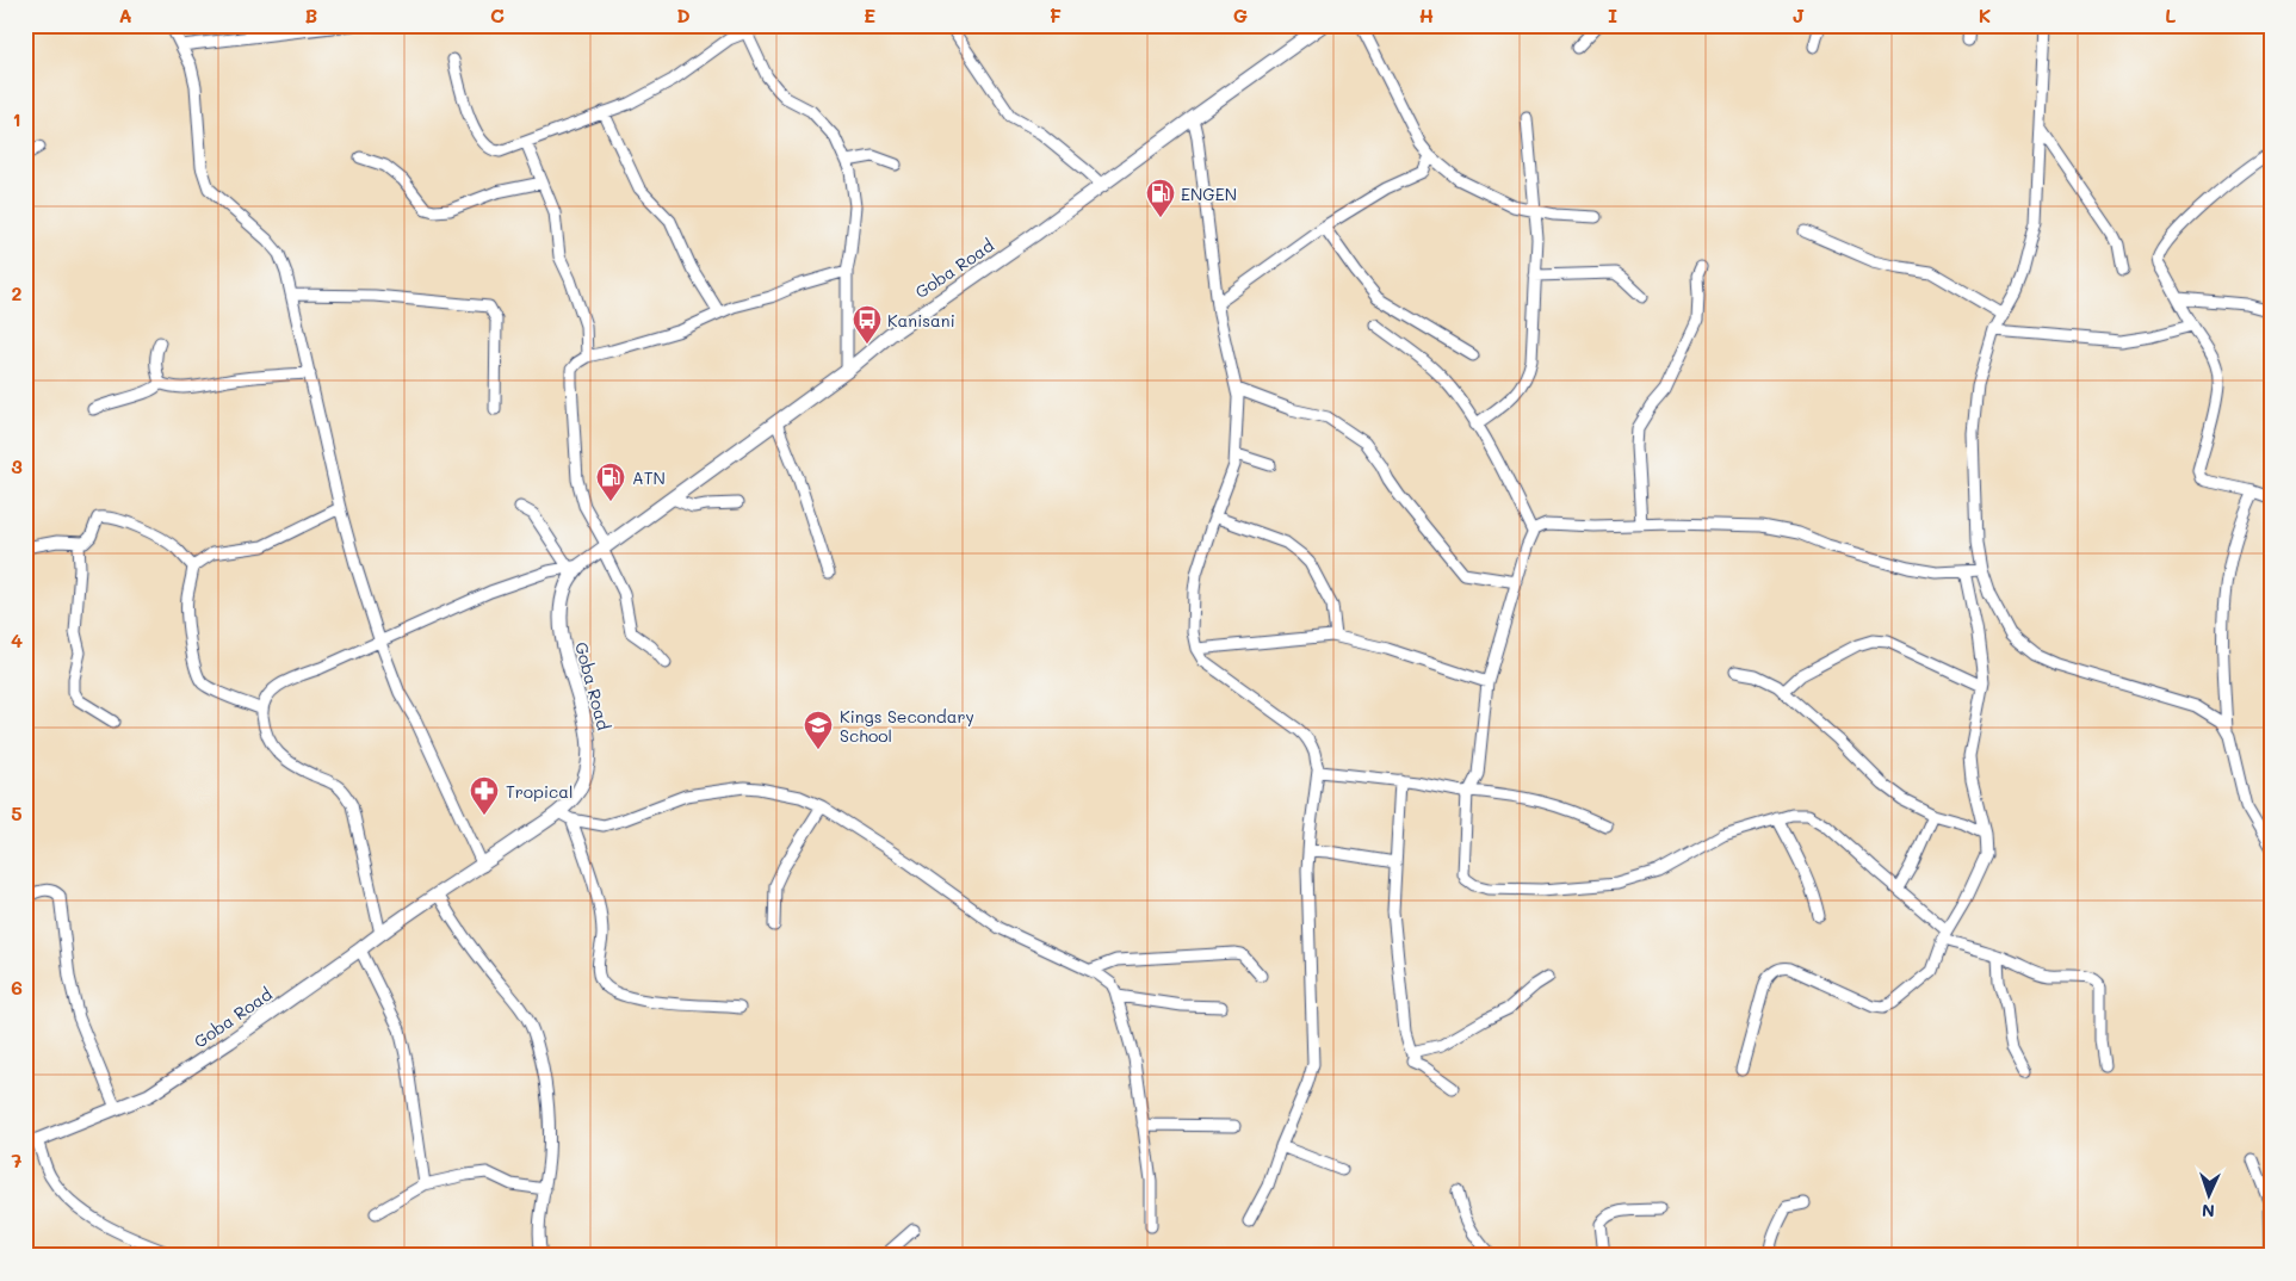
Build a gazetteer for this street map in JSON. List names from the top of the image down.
{
  "streets": {
    "main road": ["Goba Road"]
  },
  "places": {
    "fuel station": ["ENGEN", "ATN"],
    "bus stop": ["Kanisani"],
    "school or university": ["Kings Secondary School"],
    "pharmacy": ["Tropical"]
  },
  "north": "bottom",
  "grid": {
    "columns": [
      "A",
      "B",
      "C",
      "D",
      "E",
      "F",
      "G",
      "H",
      "I",
      "J",
      "K",
      "L"
    ],
    "rows": [
      "1",
      "2",
      "3",
      "4",
      "5",
      "6",
      "7"
    ]
  }
}
